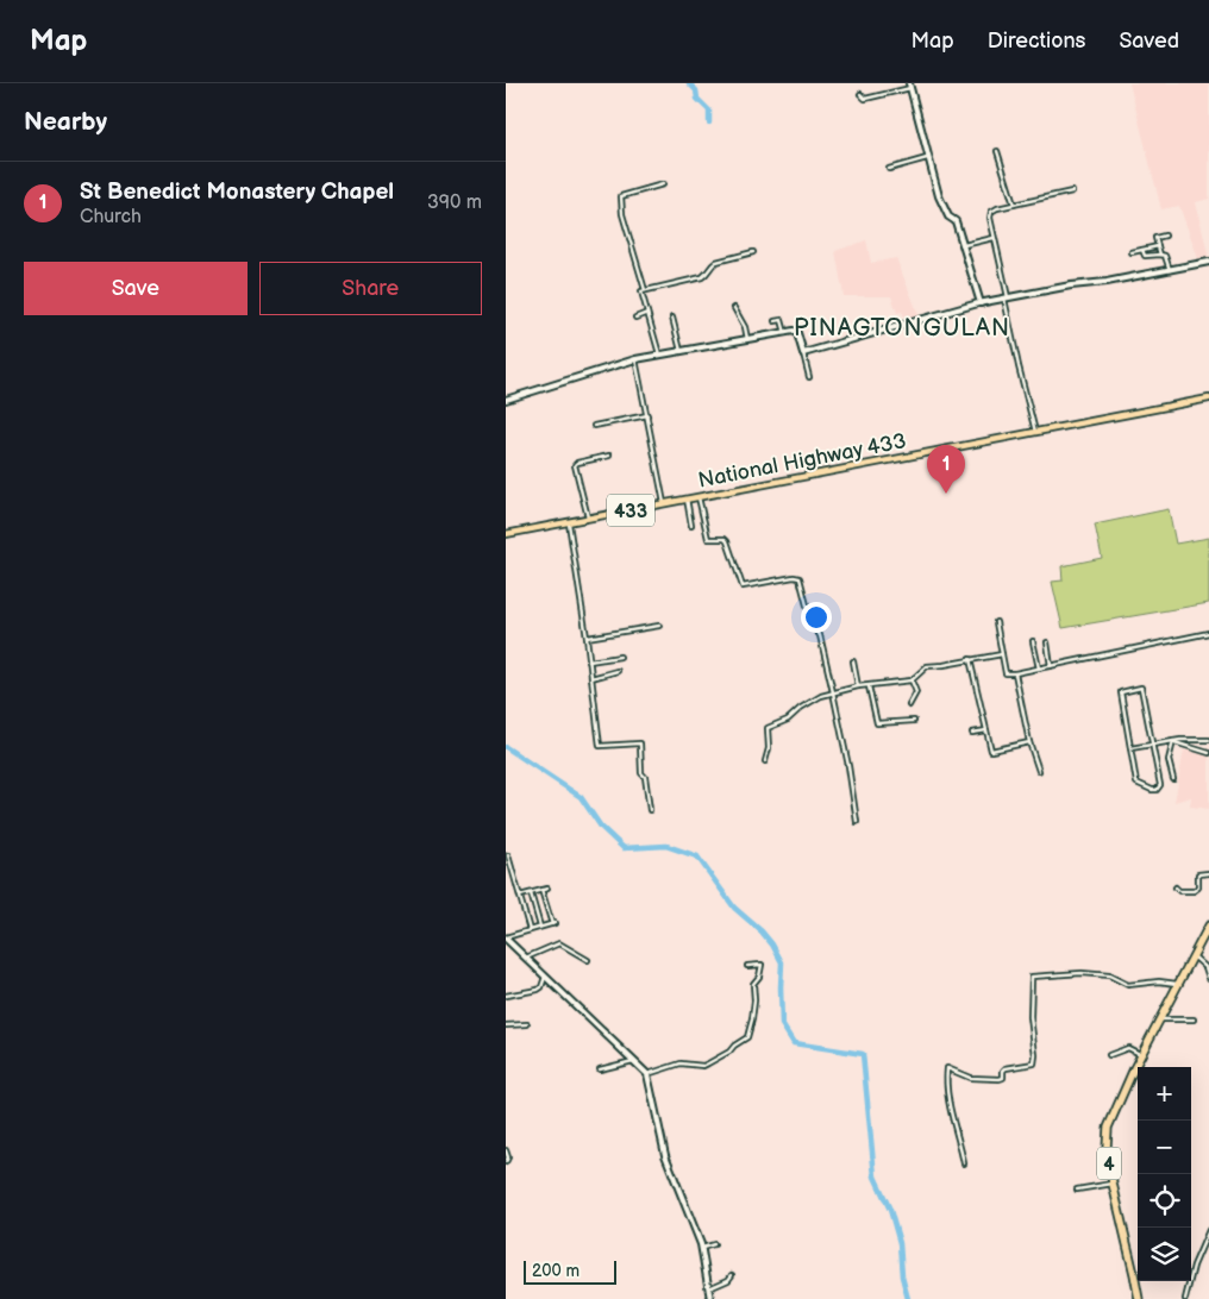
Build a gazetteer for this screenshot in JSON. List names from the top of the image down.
{
  "streets": {
    "highway": ["4"],
    "main road": ["National Highway 433", "433"]
  },
  "districts": ["PINAGTONGULAN"],
  "scale_bar": "200 m",
  "page": {
    "header": "Map",
    "nav": ["Map", "Directions", "Saved"],
    "heading": "Nearby",
    "list": [
      {
        "mark": "1",
        "name": "St Benedict Monastery Chapel",
        "note": "Church",
        "value": "390 m"
      }
    ],
    "buttons": ["Save", "Share"],
    "pins": "1",
    "map_buttons": ["+", "−"],
    "scale": "200 m"
  }
}
